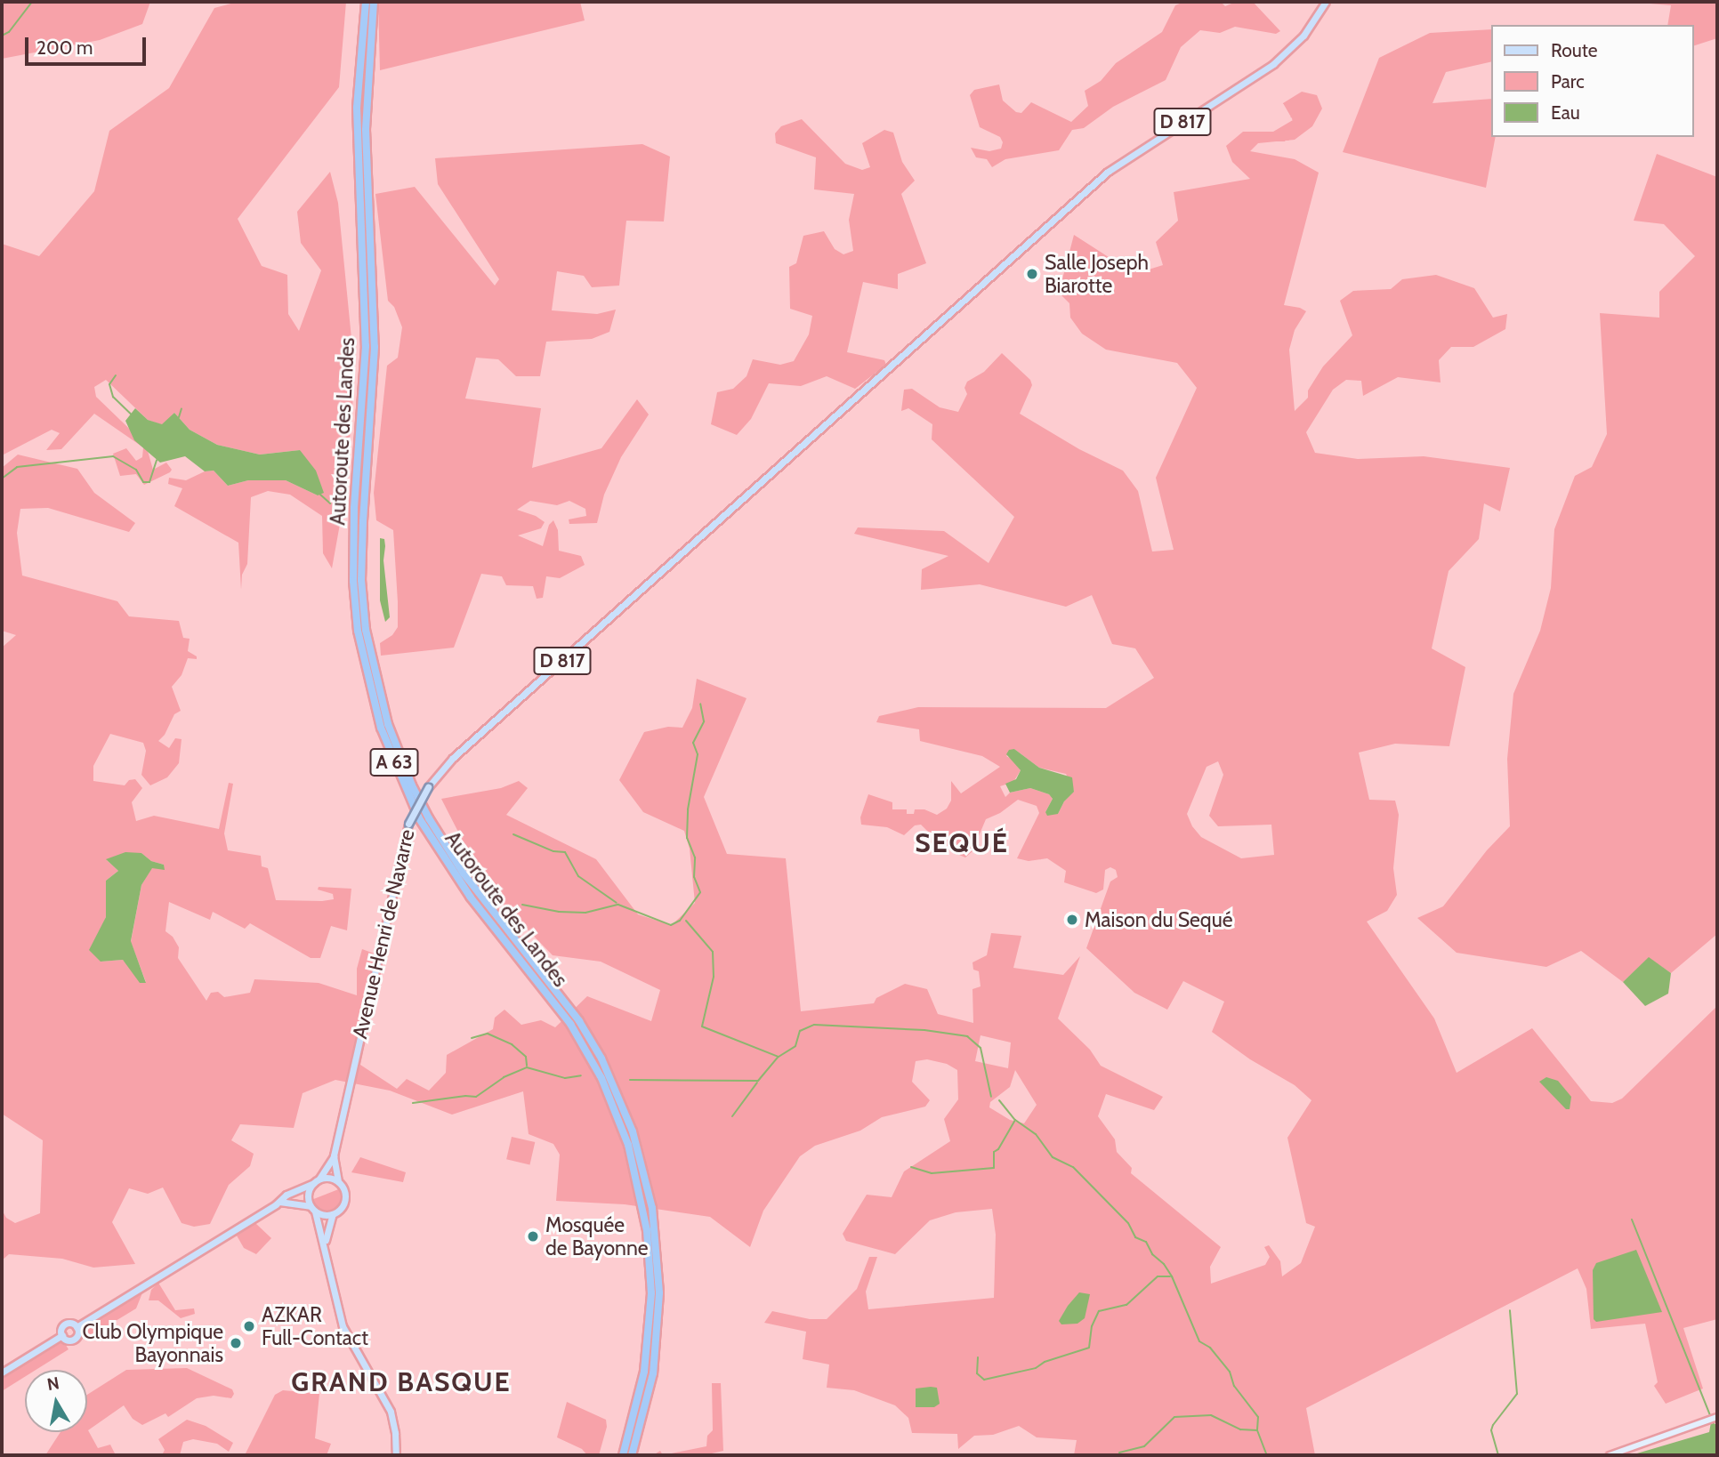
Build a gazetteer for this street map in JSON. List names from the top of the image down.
{
  "streets": {
    "highway": ["Autoroute des Landes", "A 63"],
    "main road": ["D 817", "Avenue Henri de Navarre"]
  },
  "districts": ["SEQUÉ", "GRAND BASQUE"],
  "places": [
    "Salle Joseph Biarotte",
    "Maison du Sequé",
    "Mosquée de Bayonne",
    "AZKAR Full-Contact",
    "Club Olympique Bayonnais"
  ],
  "legend": ["Route", "Parc", "Eau"],
  "scale_bar": "200 m",
  "north": "top"
}
